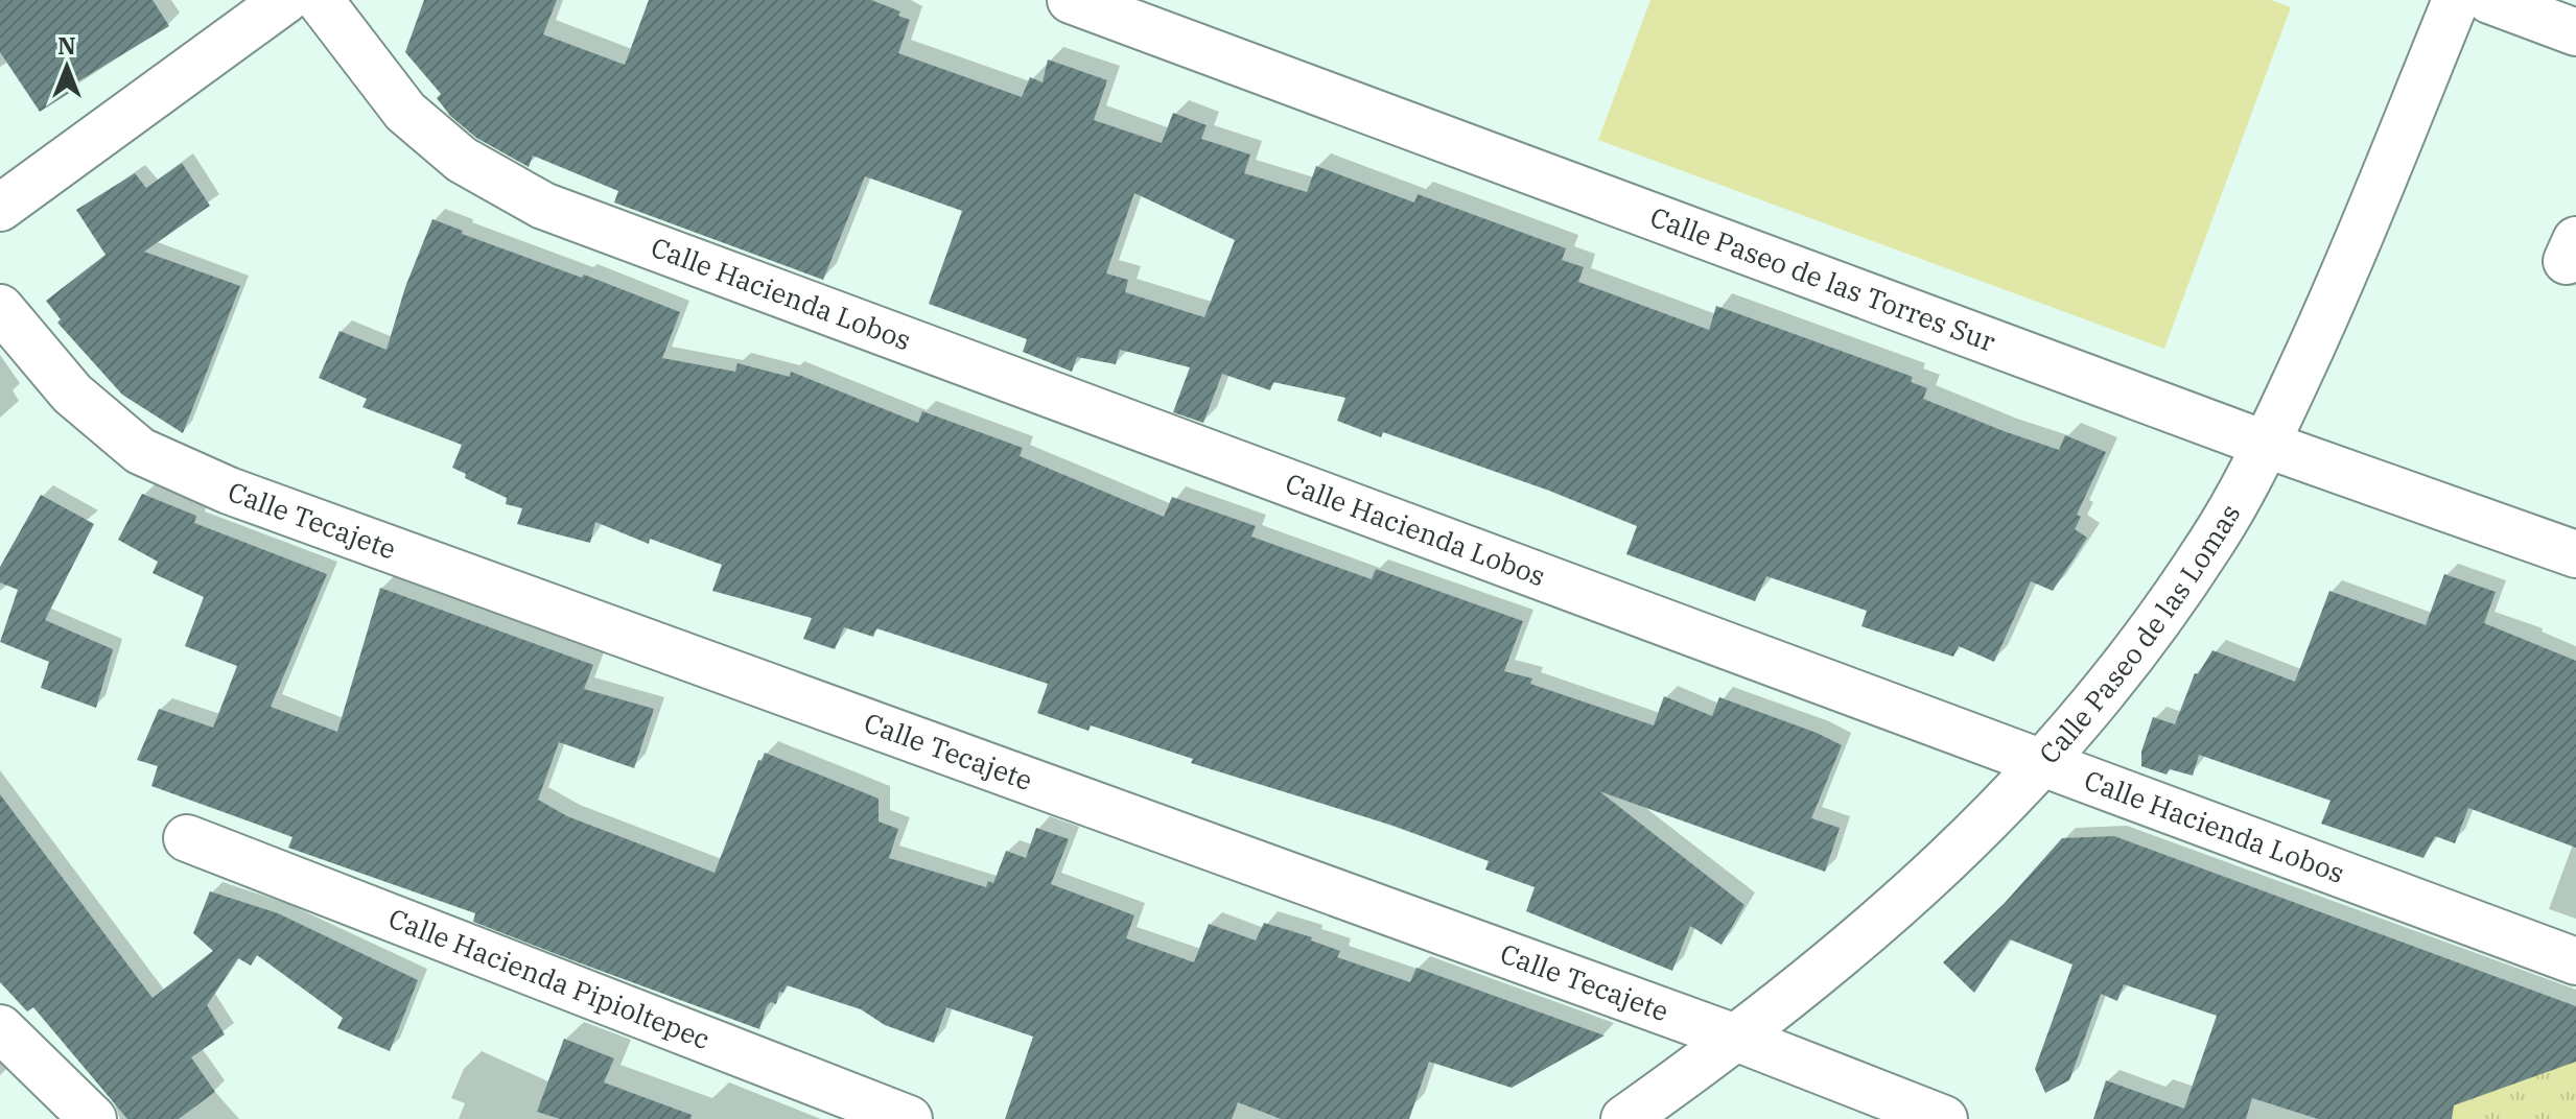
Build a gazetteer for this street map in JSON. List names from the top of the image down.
{
  "streets": {
    "street": [
      "Calle Paseo de las Torres Sur",
      "Calle Hacienda Lobos",
      "Calle Tecajete",
      "Calle Paseo de las Lomas",
      "Calle Hacienda Pipioltepec"
    ]
  },
  "crossings": [
    ["Calle Paseo de las Torres Sur", "Calle Paseo de las Lomas"],
    ["Calle Hacienda Lobos", "Calle Paseo de las Lomas"],
    ["Calle Tecajete", "Calle Paseo de las Lomas"]
  ],
  "north": "top"
}
